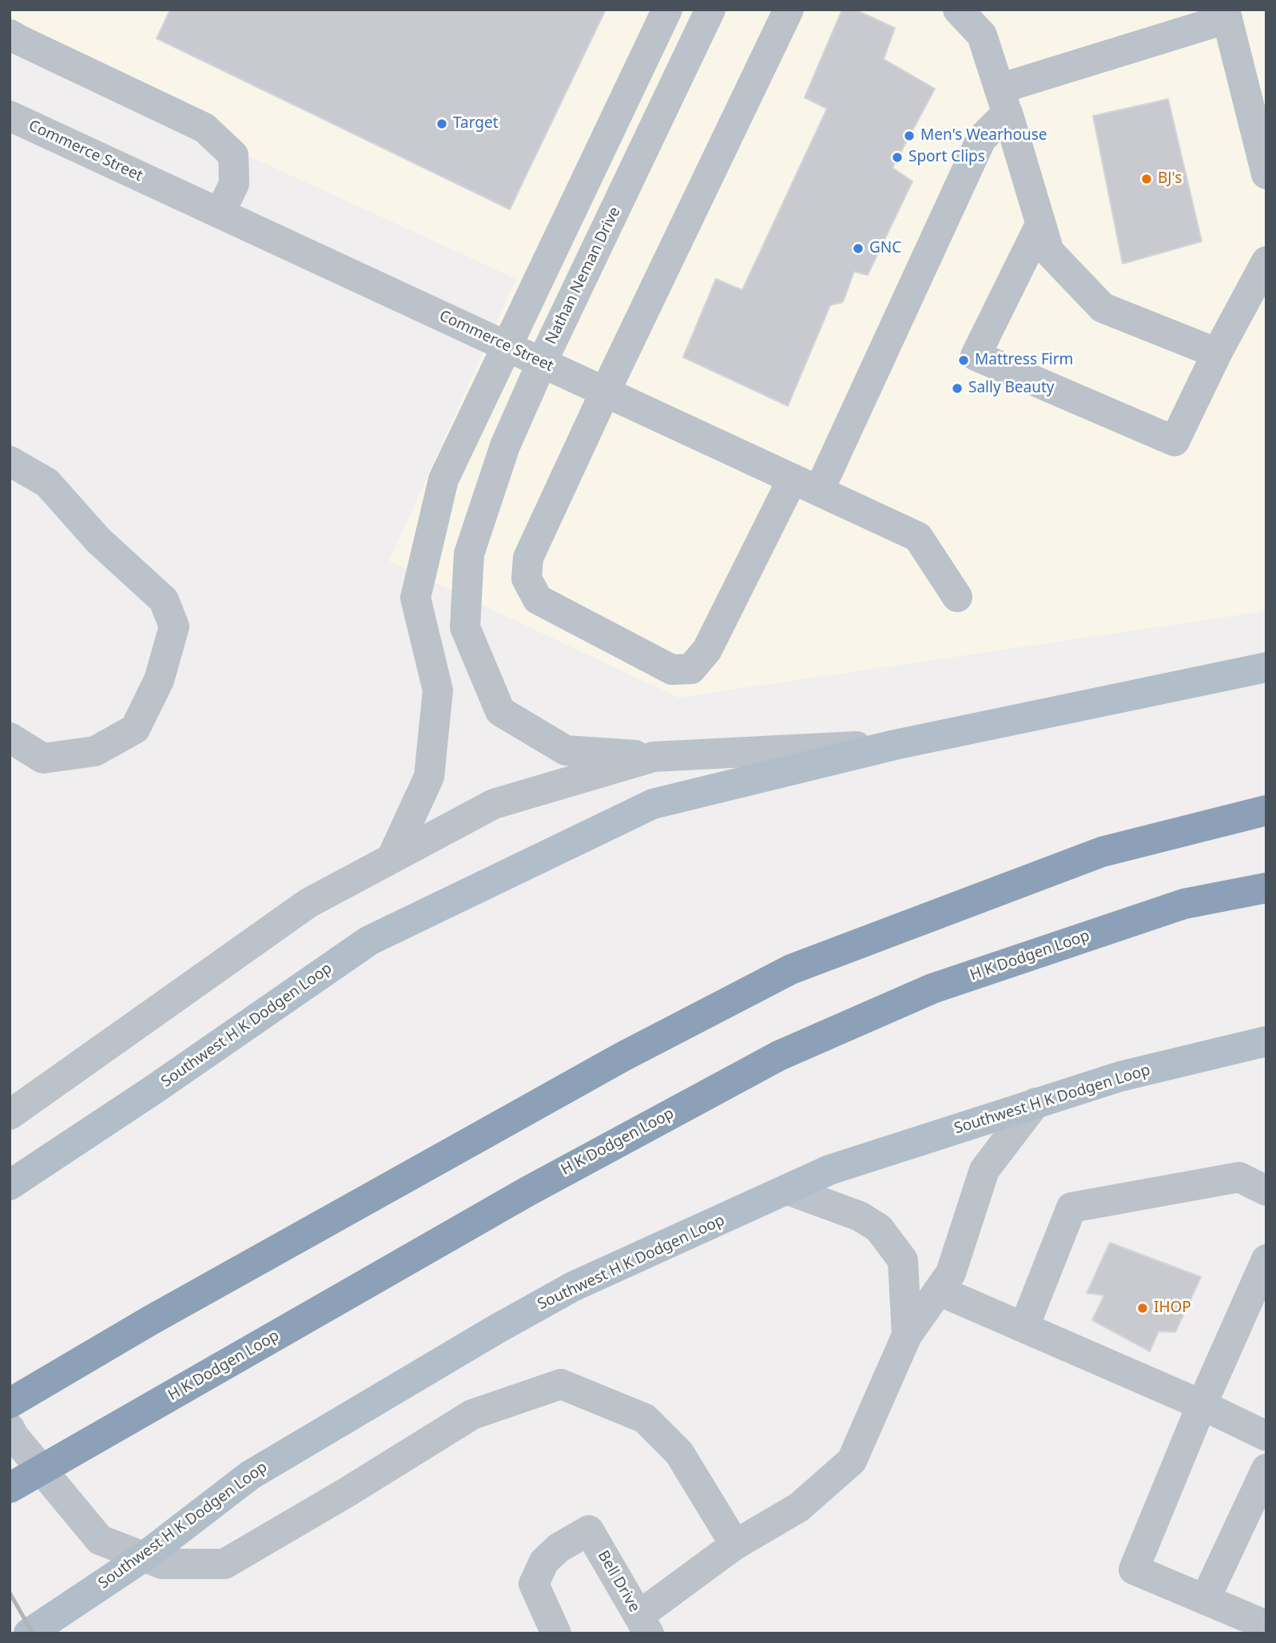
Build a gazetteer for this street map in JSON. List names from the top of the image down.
{
  "streets": {
    "highway": ["H K Dodgen Loop"],
    "main road": ["Southwest H K Dodgen Loop"],
    "street": ["Commerce Street", "Nathan Neman Drive", "Bell Drive"]
  },
  "crossings": [
    ["Commerce Street", "Nathan Neman Drive"]
  ],
  "places": [
    "Target",
    "Men's Wearhouse",
    "Sport Clips",
    "BJ's",
    "GNC",
    "Mattress Firm",
    "Sally Beauty",
    "IHOP"
  ]
}
